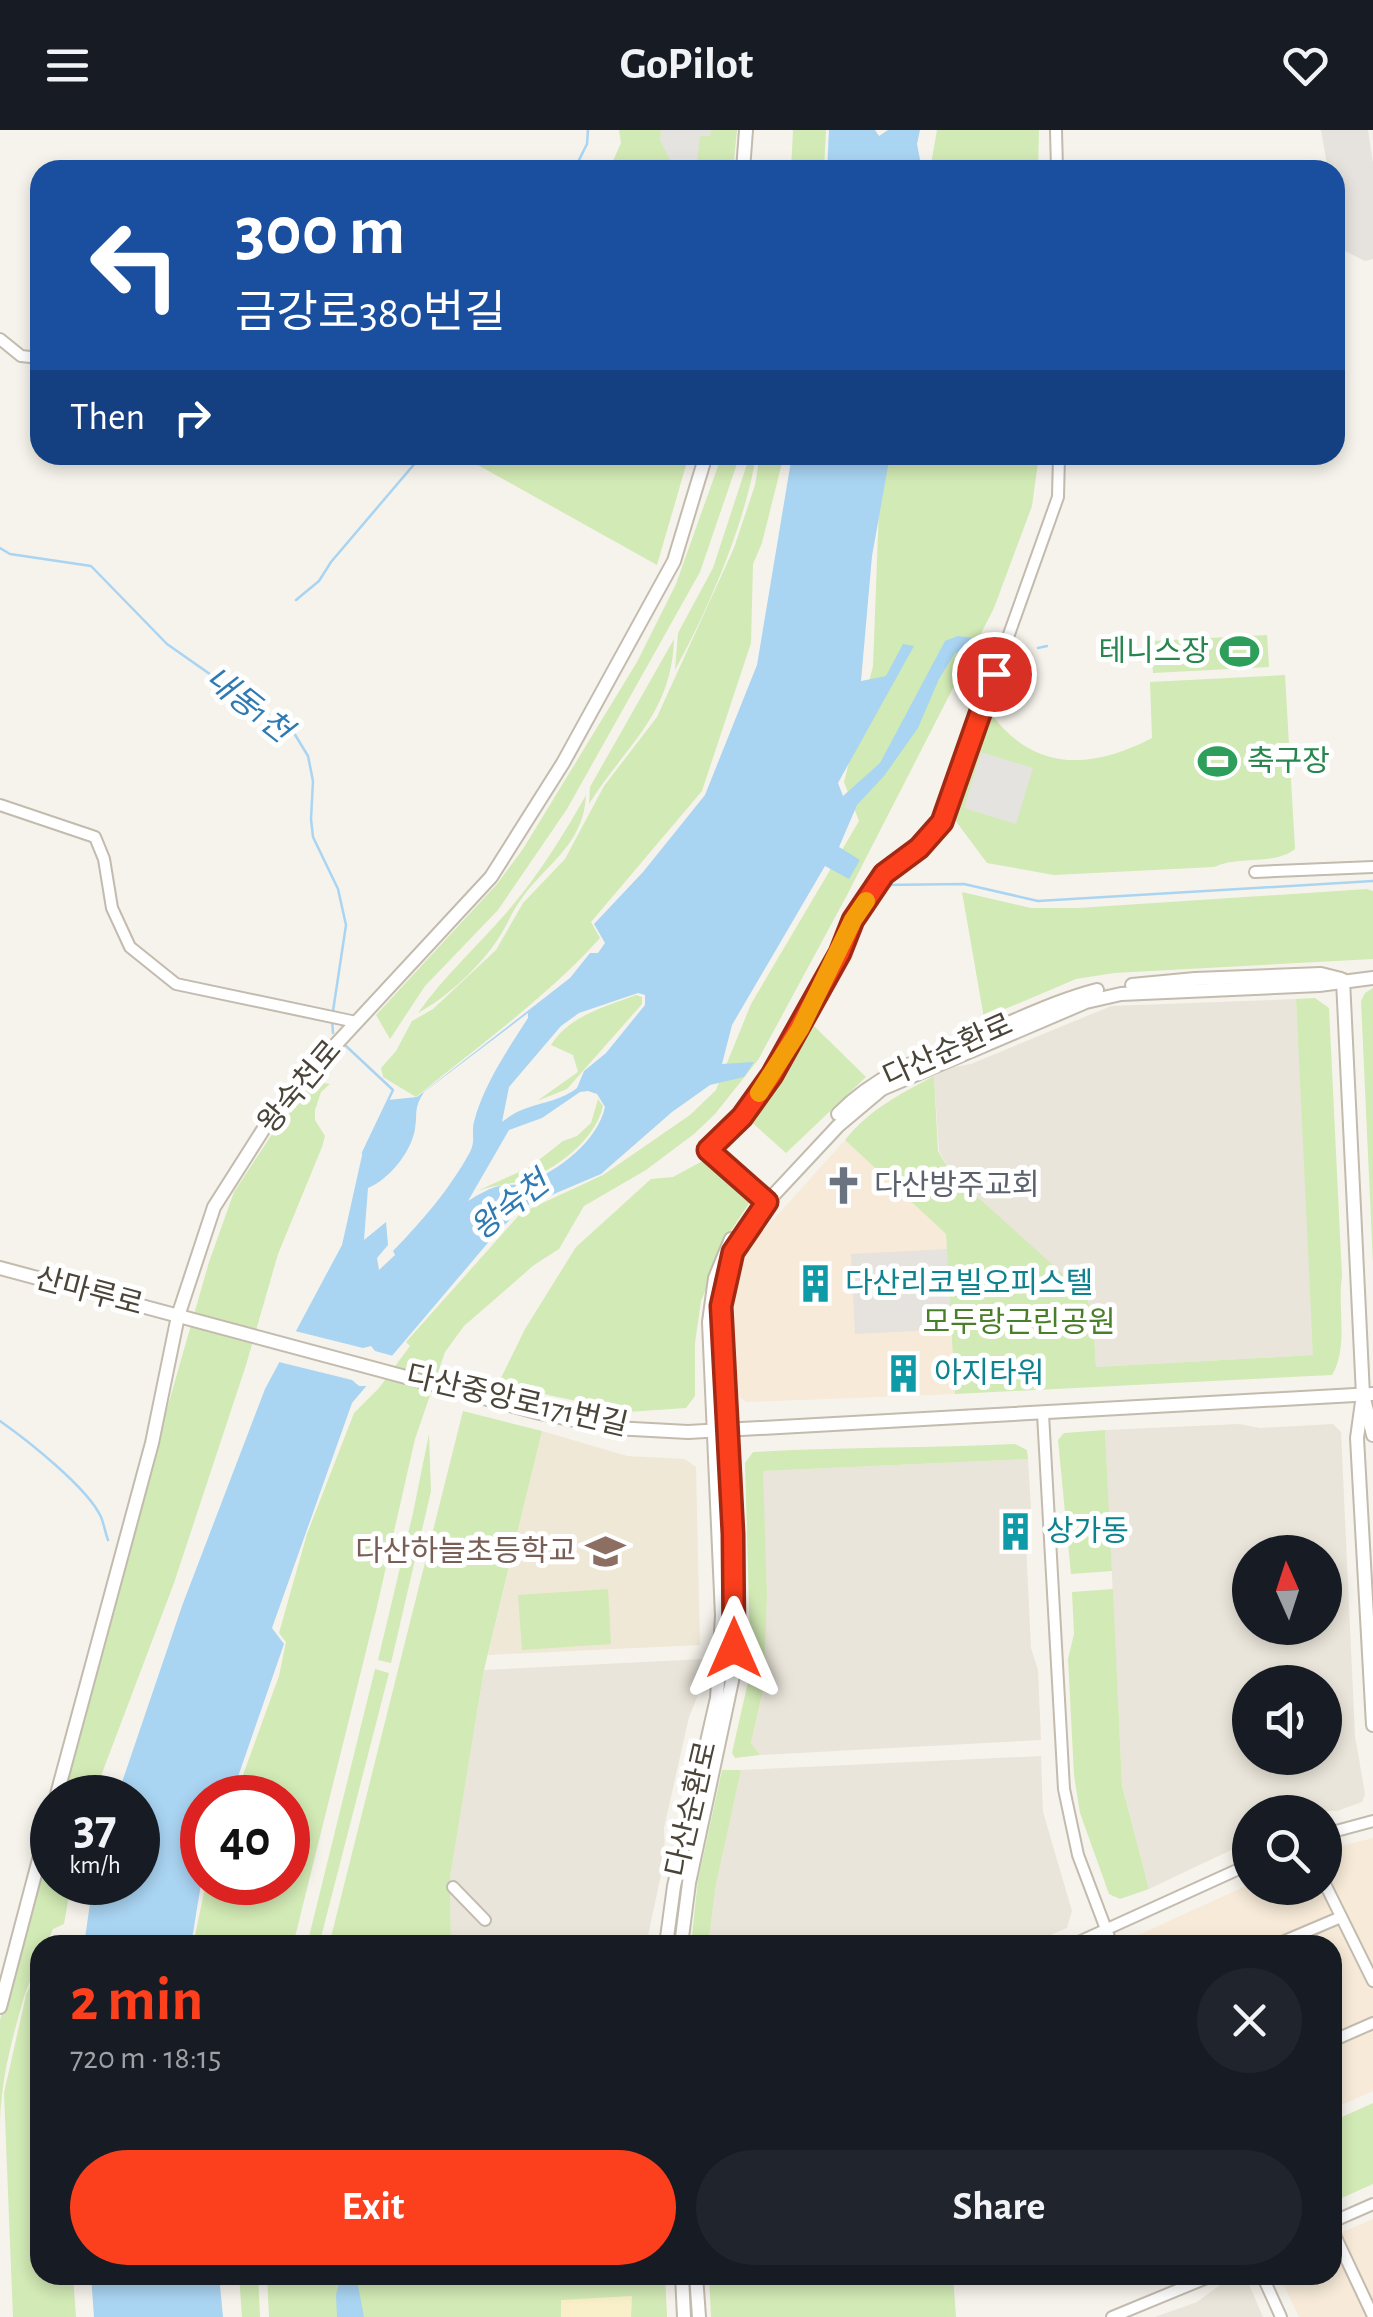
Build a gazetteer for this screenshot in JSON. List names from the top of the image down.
{
  "streets": {
    "street": [
      "다산순환로",
      "왕숙천로",
      "산마루로",
      "다산중앙로171번길"
    ]
  },
  "crossings": [
    ["다산순환로", "다산중앙로171번길"],
    ["왕숙천로", "산마루로"],
    ["왕숙천로", "다산중앙로171번길"],
    ["산마루로", "다산중앙로171번길"]
  ],
  "water": ["내동1천", "왕숙천"],
  "parks": ["모두랑근린공원"],
  "places": {
    "sports": ["테니스장", "축구장"],
    "church": ["다산방주교회"],
    "building": ["다산리코빌오피스텔", "아지타워", "상가동"],
    "school or university": ["다산하늘초등학교"]
  },
  "north": "top",
  "page": {
    "header": "GoPilot",
    "turn": ["300 m", "금강로380번길"],
    "then": "Then",
    "speed": "37 km/h",
    "limit": "40",
    "heading": ["2 min", "720 m · 18:15"],
    "buttons": ["Exit", "Share"]
  }
}
